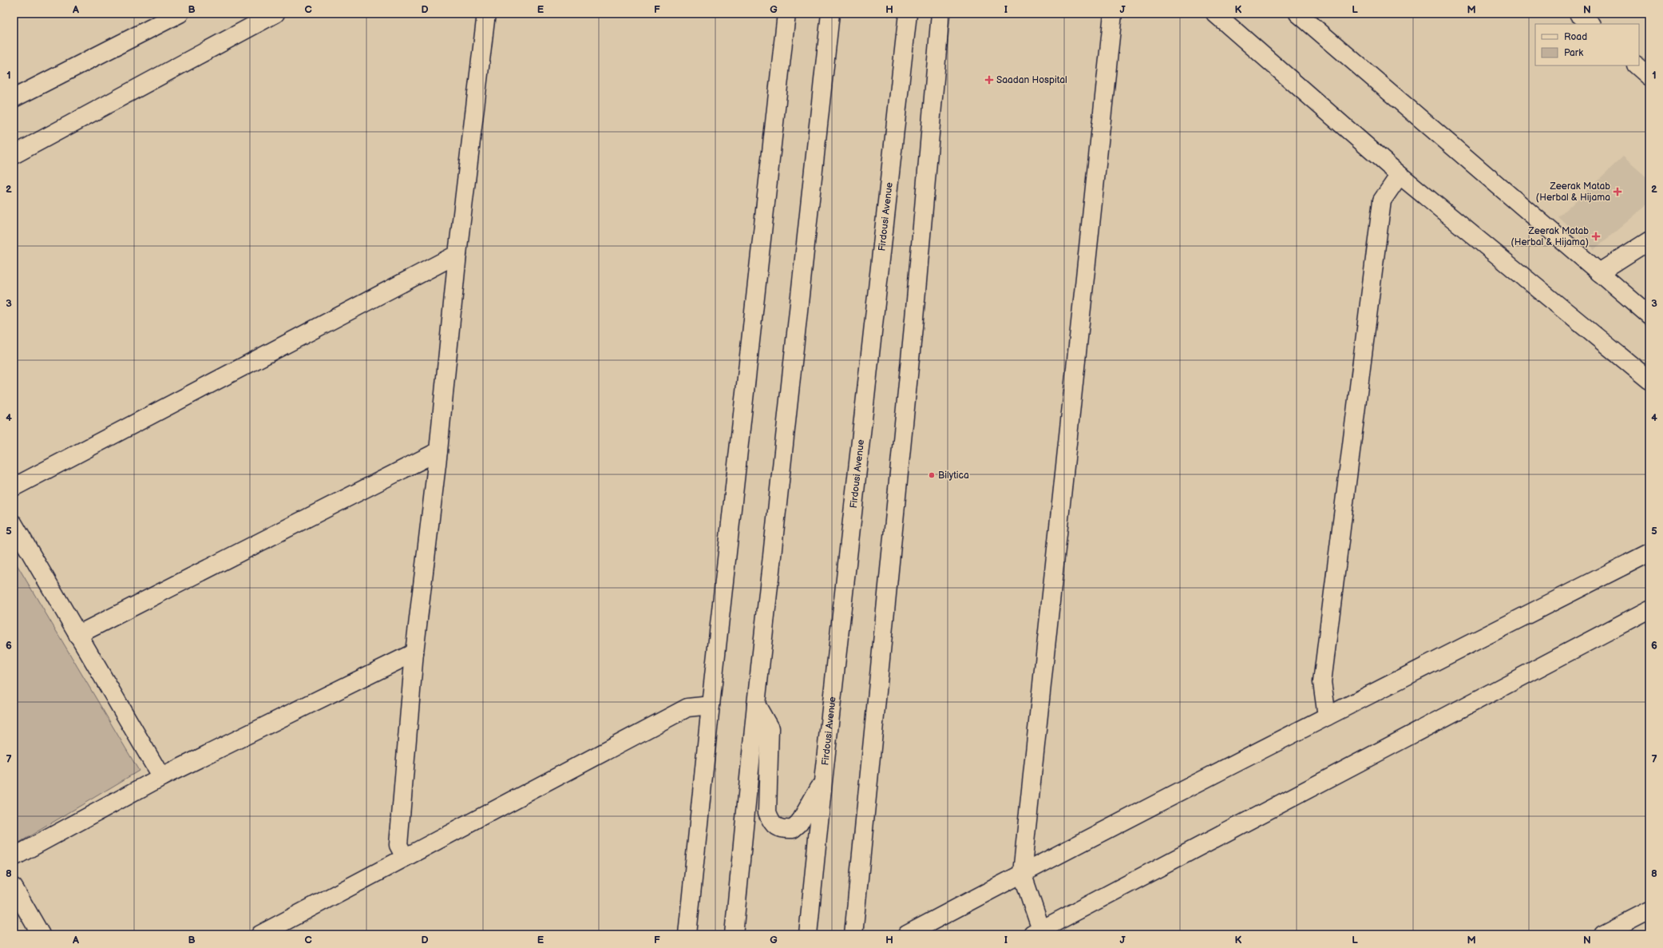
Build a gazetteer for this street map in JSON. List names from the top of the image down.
{
  "streets": {
    "street": ["Firdousi Avenue"]
  },
  "places": {
    "health": ["Saadan Hospital", "Zeerak Matab (Herbal & Hijama", "Zeerak Matab (Herbal & Hijama)"],
    "other": ["Bilytica"]
  },
  "legend": ["Road", "Park"],
  "grid": {
    "columns": [
      "A",
      "B",
      "C",
      "D",
      "E",
      "F",
      "G",
      "H",
      "I",
      "J",
      "K",
      "L",
      "M",
      "N"
    ],
    "rows": [
      "1",
      "2",
      "3",
      "4",
      "5",
      "6",
      "7",
      "8"
    ]
  }
}
